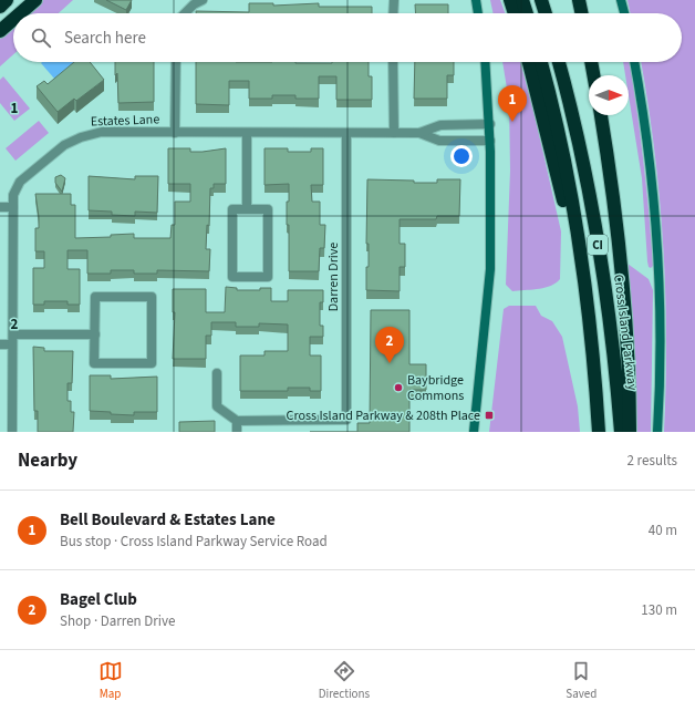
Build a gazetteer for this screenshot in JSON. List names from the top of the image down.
{
  "streets": {
    "highway": ["CI", "Cross Island Parkway"],
    "street": ["Estates Lane", "Darren Drive"]
  },
  "crossings": [
    ["Estates Lane", "Darren Drive"]
  ],
  "places": {
    "other": ["Baybridge Commons"],
    "transit": ["Cross Island Parkway & 208th Place"]
  },
  "north": "right",
  "page": {
    "search": "Search here",
    "pins": ["1", "2"],
    "heading": ["Nearby", "2 results"],
    "list": [
      {
        "mark": "1",
        "name": "Bell Boulevard & Estates Lane",
        "note": "Bus stop · Cross Island Parkway Service Road",
        "value": "40 m"
      },
      {
        "mark": "2",
        "name": "Bagel Club",
        "note": "Shop · Darren Drive",
        "value": "130 m"
      }
    ],
    "nav": ["Map", "Directions", "Saved"]
  },
  "grid": {
    "rows": ["1", "2"]
  }
}
